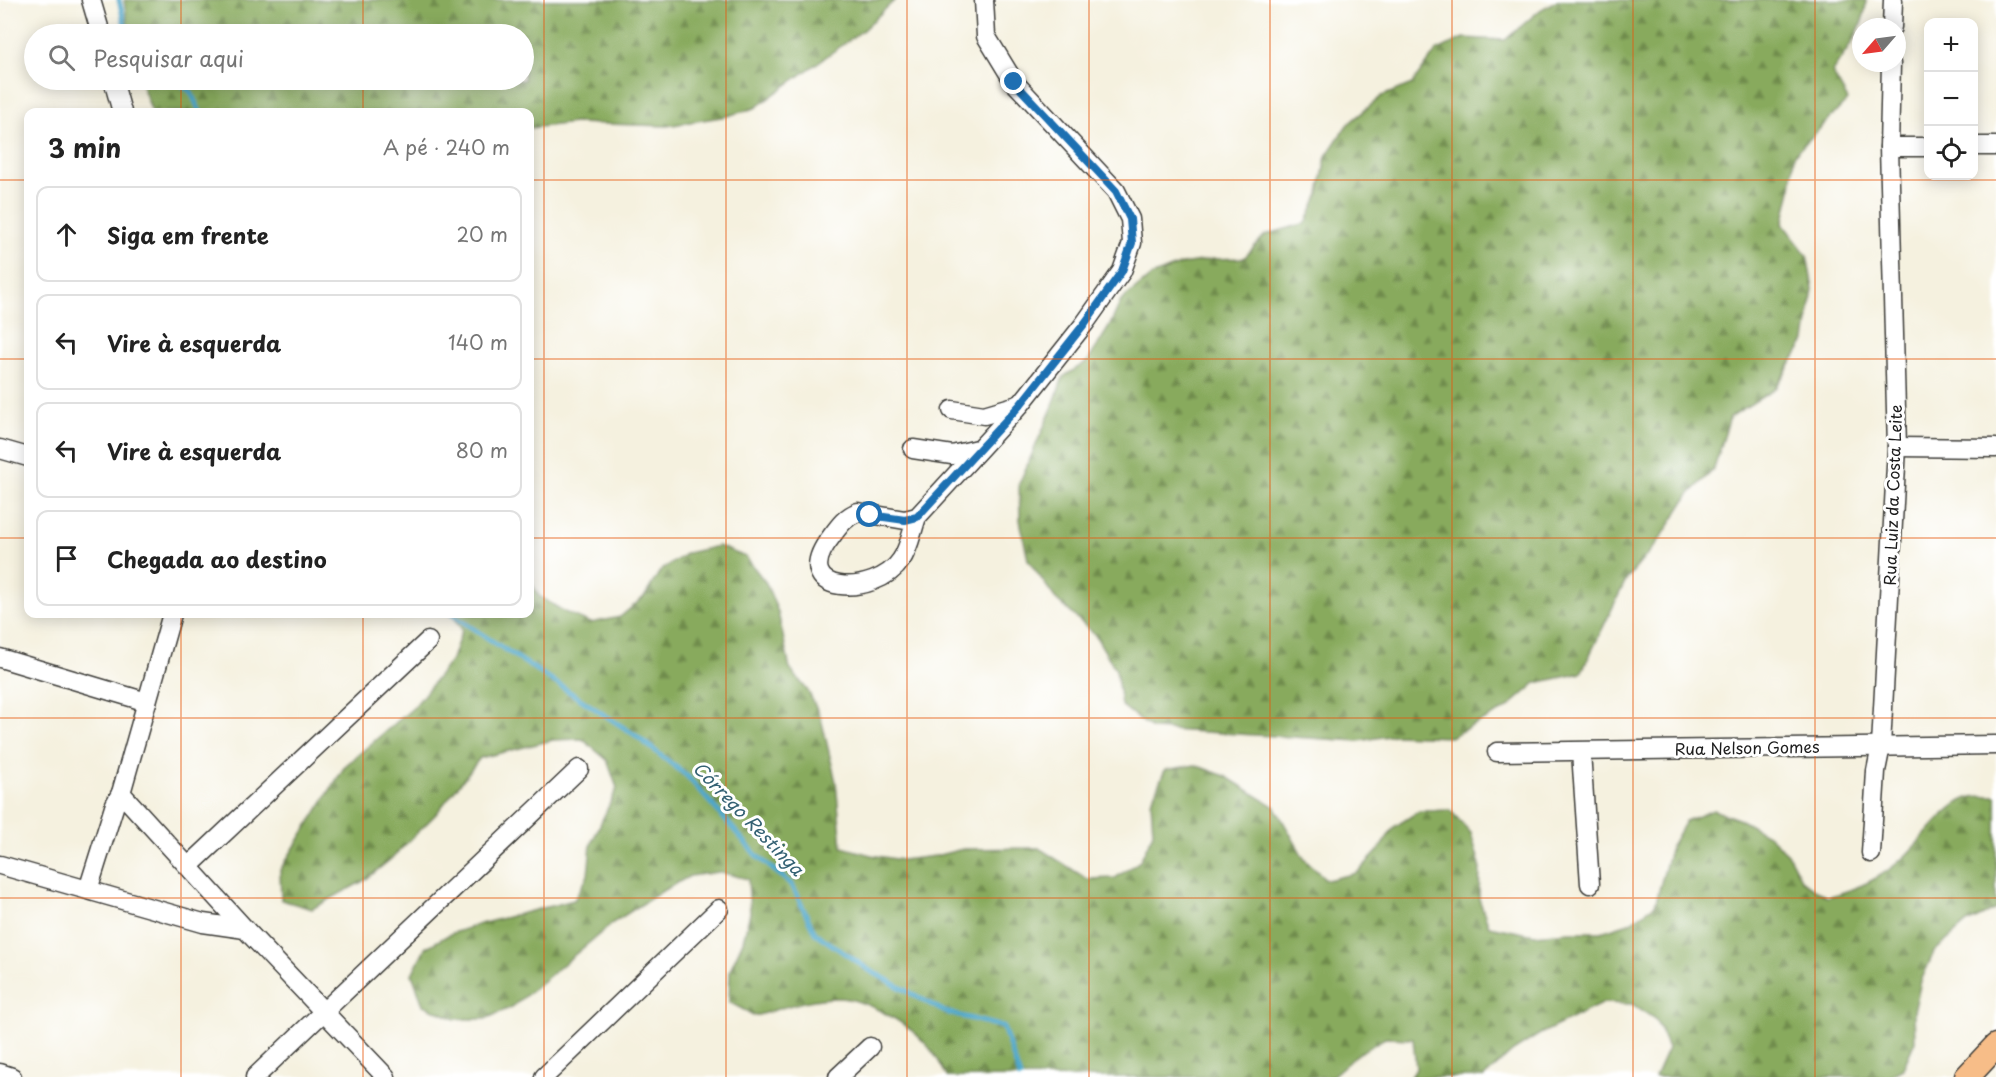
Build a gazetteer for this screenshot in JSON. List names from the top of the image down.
{
  "streets": {
    "street": ["Rua Luiz da Costa Leite", "Rua Nelson Gomes"]
  },
  "crossings": [
    ["Rua Luiz da Costa Leite", "Rua Nelson Gomes"]
  ],
  "water": ["Córrego Restinga"],
  "north": "bottom left",
  "page": {
    "map_buttons": ["+", "−"],
    "search": "Pesquisar aqui",
    "heading": ["3 min", "A pé · 240 m"],
    "list": [
      ["Siga em frente", "20 m"],
      ["Vire à esquerda", "140 m"],
      ["Vire à esquerda", "80 m"],
      "Chegada ao destino"
    ]
  }
}
